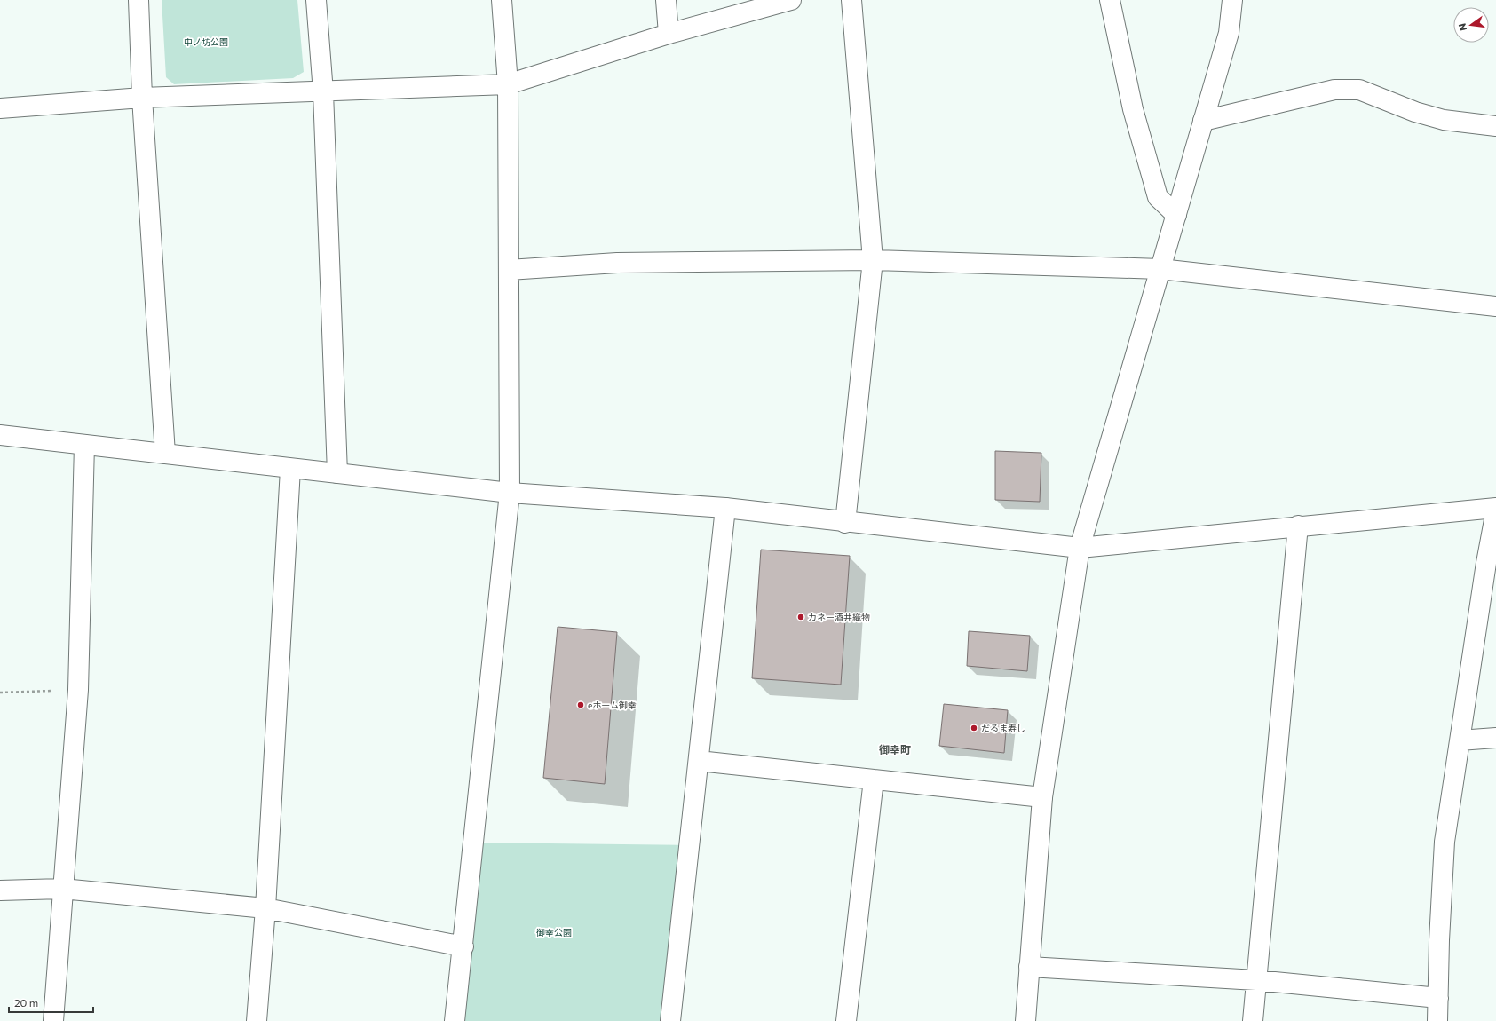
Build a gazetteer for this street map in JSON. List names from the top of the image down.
{
  "districts": ["御幸町"],
  "parks": ["中ノ坊公園", "御幸公園"],
  "places": ["カネー酒井織物", "eホーム御幸", "だるま寿し"],
  "scale_bar": "20 m",
  "north": "left"
}
